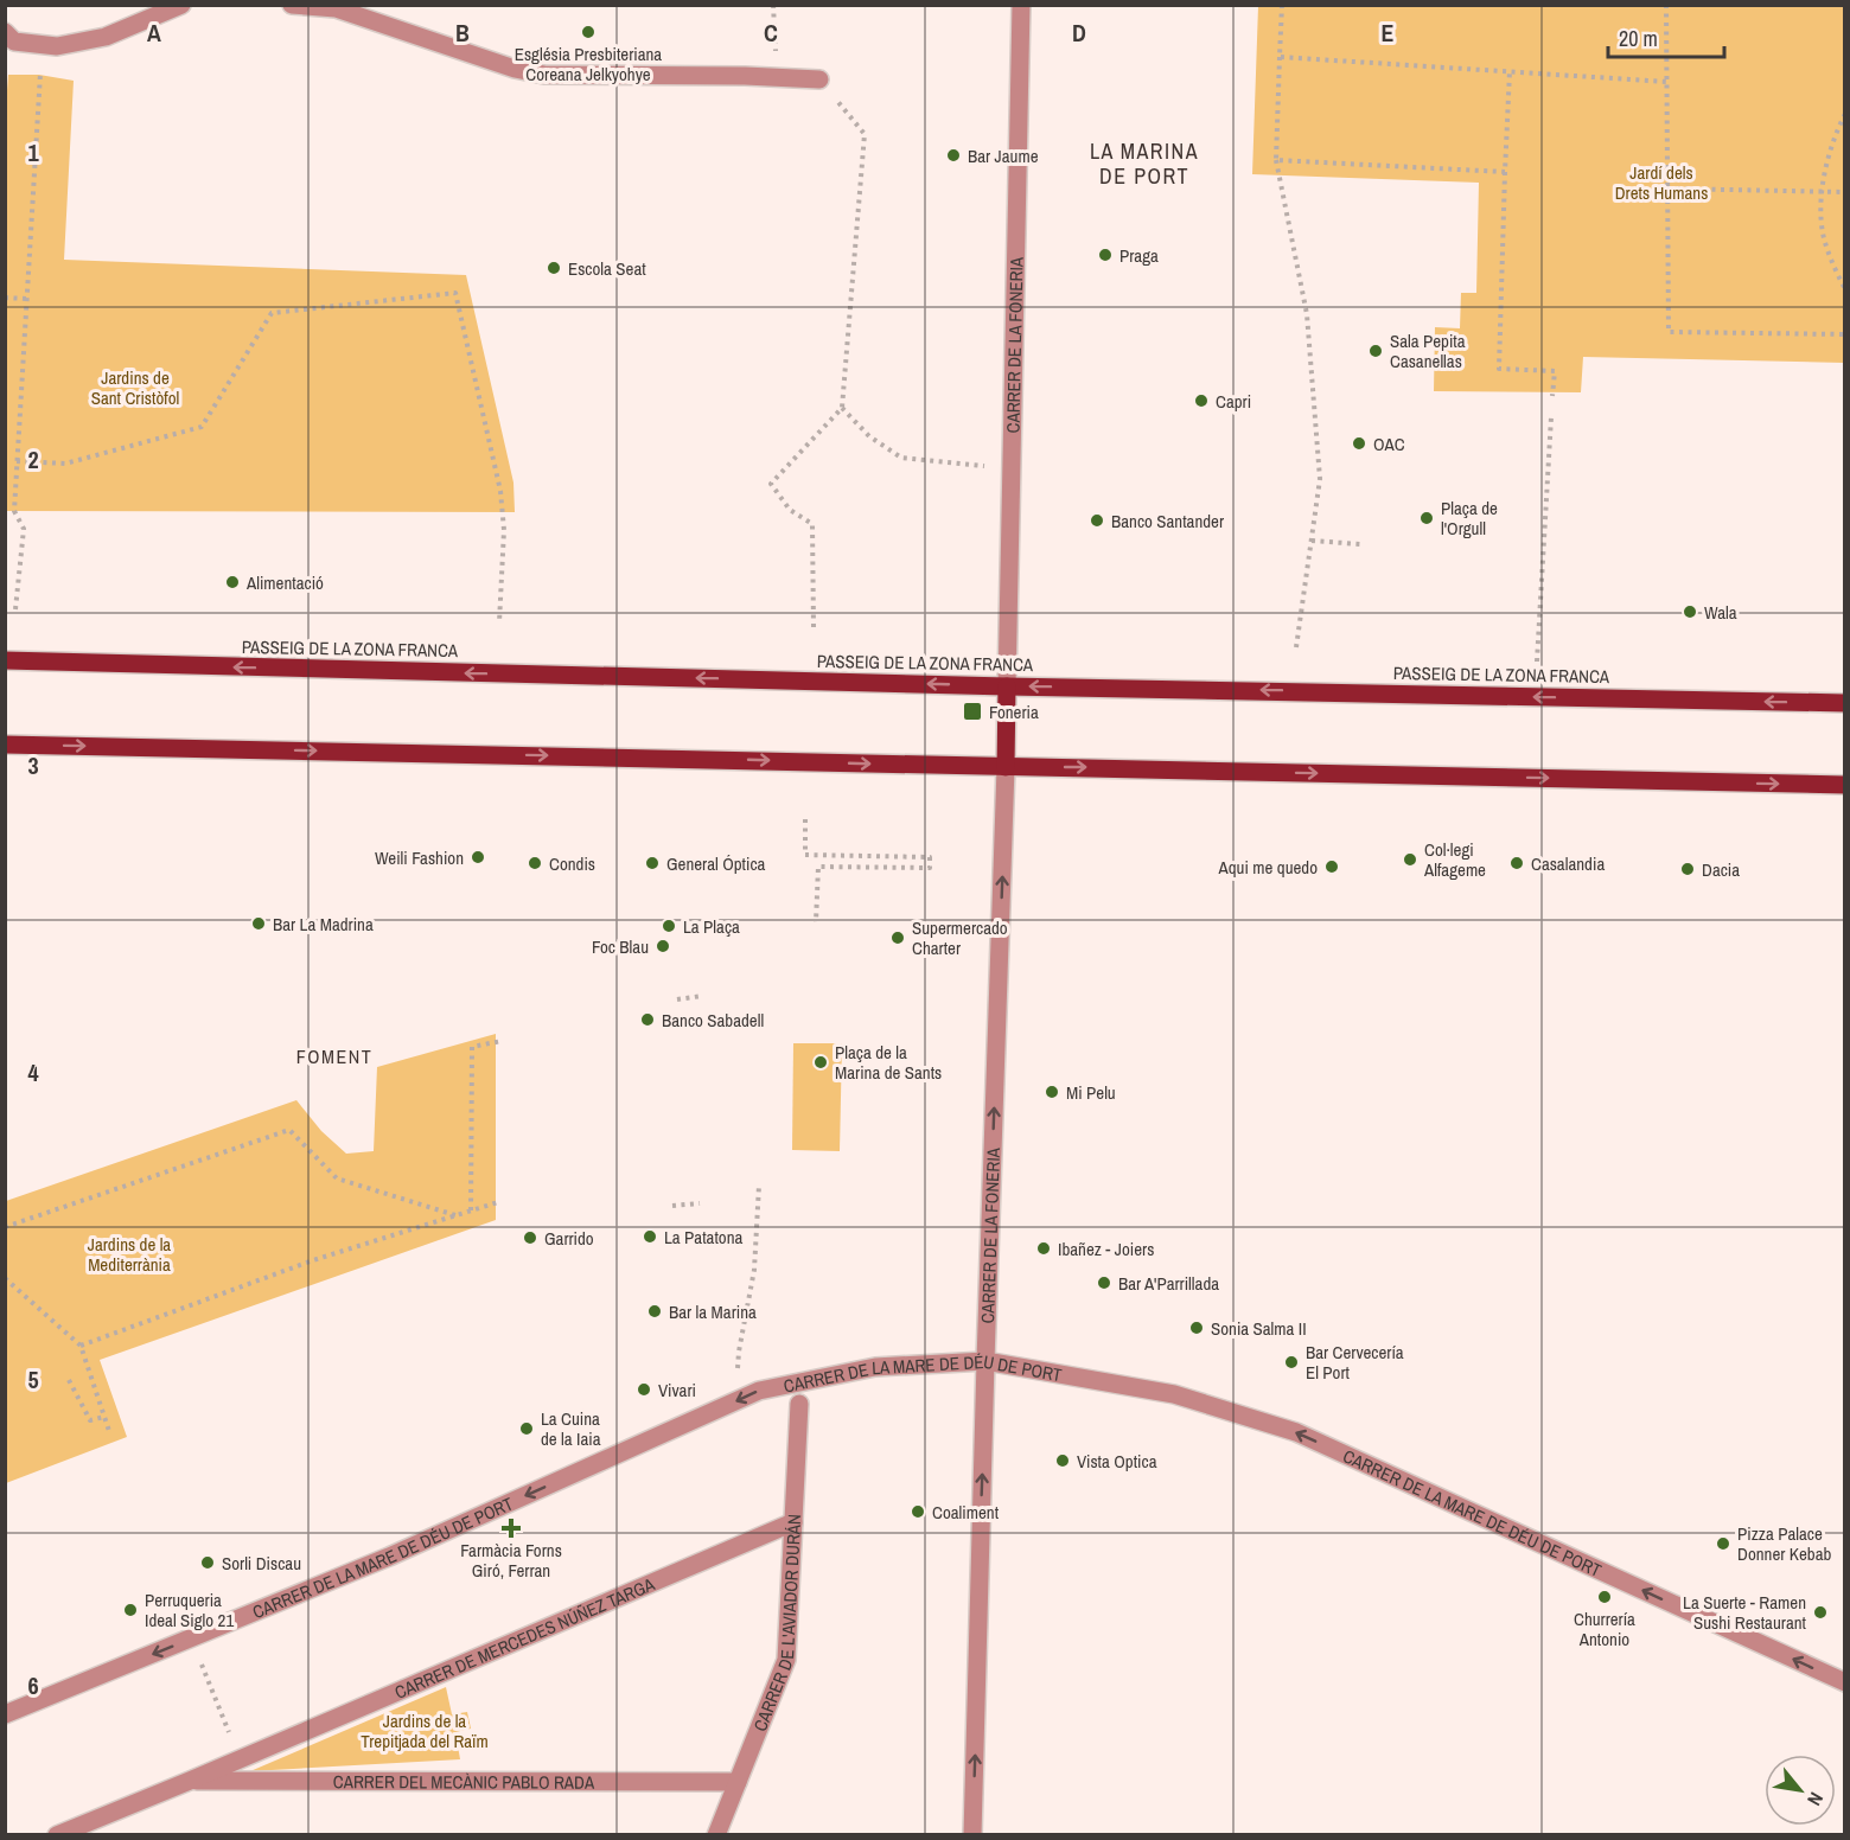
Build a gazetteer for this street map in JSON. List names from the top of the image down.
{
  "streets": {
    "main road": ["PASSEIG DE LA ZONA FRANCA"],
    "street": [
      "CARRER DE LA FONERIA",
      "CARRER DE LA MARE DE DÉU DE PORT",
      "CARRER DE L'AVIADOR DURÁN",
      "CARRER DE MERCEDES NÚÑEZ TARGA",
      "CARRER DEL MECÀNIC PABLO RADA"
    ]
  },
  "crossings": [
    ["CARRER DE LA FONERIA", "PASSEIG DE LA ZONA FRANCA"],
    ["CARRER DE LA FONERIA", "CARRER DE LA MARE DE DÉU DE PORT"],
    ["CARRER DE L'AVIADOR DURÁN", "CARRER DE MERCEDES NÚÑEZ TARGA"],
    ["CARRER DE L'AVIADOR DURÁN", "CARRER DEL MECÀNIC PABLO RADA"],
    ["CARRER DE MERCEDES NÚÑEZ TARGA", "CARRER DEL MECÀNIC PABLO RADA"]
  ],
  "one_way": ["CARRER DE LA FONERIA", "CARRER DE LA MARE DE DÉU DE PORT"],
  "districts": ["LA MARINA DE PORT", "FOMENT"],
  "parks": [
    "Jardí dels Drets Humans",
    "Jardins de Sant Cristòfol",
    "Jardins de la Mediterrània",
    "Jardins de la Trepitjada del Raïm"
  ],
  "places": {
    "other": [
      "Església Presbiteriana Coreana Jelkyohye",
      "Bar Jaume",
      "Praga",
      "Escola Seat",
      "Sala Pepita Casanellas",
      "Capri",
      "OAC",
      "Plaça de l'Orgull",
      "Banco Santander",
      "Alimentació",
      "Wala",
      "Weili Fashion",
      "Col·legi Alfageme",
      "Condis",
      "General Óptica",
      "Casalandia",
      "Aqui me quedo",
      "Dacia",
      "Bar La Madrina",
      "La Plaça",
      "Supermercado Charter",
      "Foc Blau",
      "Banco Sabadell",
      "Plaça de la Marina de Sants",
      "Mi Pelu",
      "La Patatona",
      "Garrido",
      "Ibañez - Joiers",
      "Bar A'Parrillada",
      "Bar la Marina",
      "Sonia Salma II",
      "Bar Cervecería El Port",
      "Vivari",
      "La Cuina de la Iaia",
      "Vista Optica",
      "Coaliment",
      "Pizza Palace Donner Kebab",
      "Sorli Discau",
      "Churrería Antonio",
      "Perruqueria Ideal Siglo 21",
      "La Suerte - Ramen Sushi Restaurant"
    ],
    "transit": ["Foneria"],
    "health": ["Farmàcia Forns Giró, Ferran"]
  },
  "scale_bar": "20 m",
  "north": "bottom right",
  "grid": {
    "columns": [
      "A",
      "B",
      "C",
      "D",
      "E"
    ],
    "rows": [
      "1",
      "2",
      "3",
      "4",
      "5",
      "6"
    ]
  }
}
